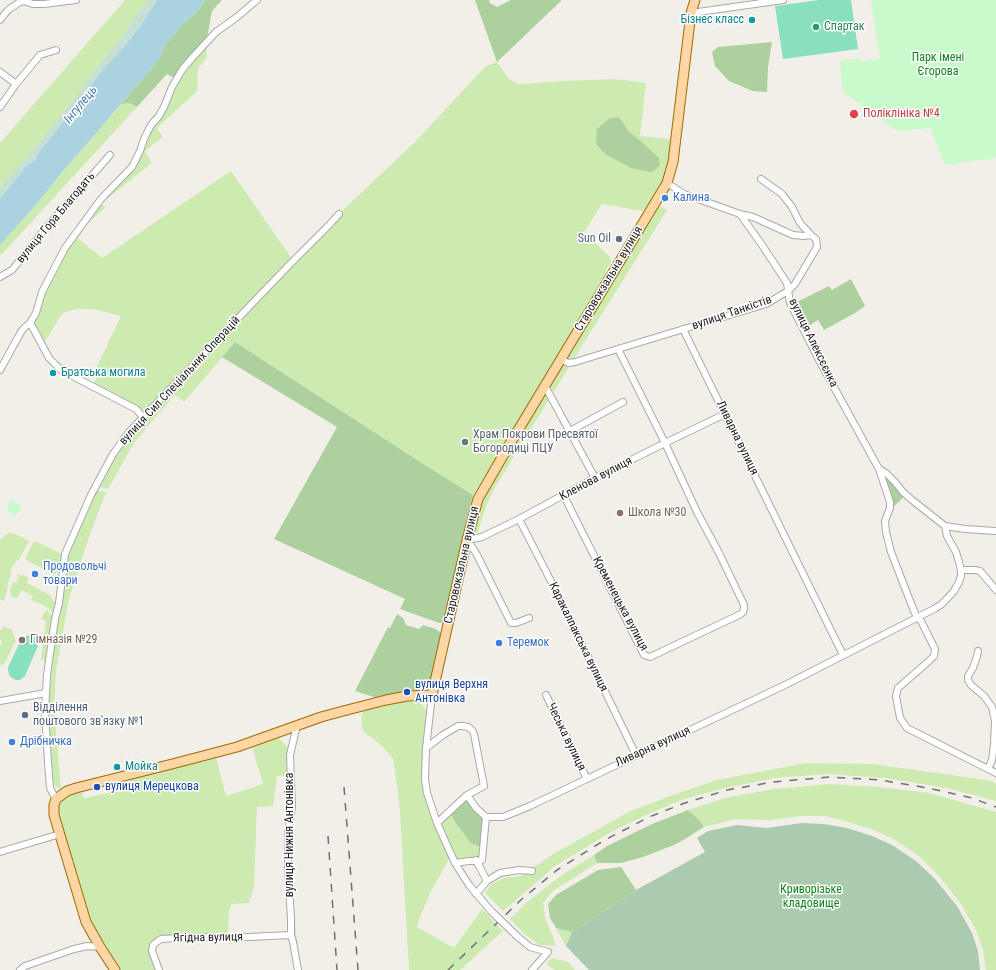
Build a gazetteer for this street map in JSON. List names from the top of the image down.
{
  "streets": {
    "main road": ["Старовокзальна вулиця", "вулиця Сил Спеціальних Операцій"],
    "street": [
      "вулиця Гора Благодать",
      "вулиця Танкістів",
      "вулиця Алексєєнка",
      "Ливарна вулиця",
      "Кленова вулиця",
      "Кременецька вулиця",
      "Каракалпакська вулиця",
      "Чеська вулиця",
      "вулиця Нижня Антонівка",
      "Ягідна вулиця"
    ]
  },
  "crossings": [
    ["Старовокзальна вулиця", "вулиця Танкістів"],
    ["Старовокзальна вулиця", "Кленова вулиця"],
    ["вулиця Танкістів", "вулиця Алексєєнка"],
    ["вулиця Танкістів", "Ливарна вулиця"],
    ["вулиця Танкістів", "Кременецька вулиця"],
    ["Ливарна вулиця", "Кленова вулиця"],
    ["Ливарна вулиця", "Каракалпакська вулиця"],
    ["Ливарна вулиця", "Чеська вулиця"],
    ["Кленова вулиця", "Кременецька вулиця"],
    ["Кленова вулиця", "Каракалпакська вулиця"],
    ["вулиця Нижня Антонівка", "Ягідна вулиця"]
  ],
  "water": ["Інгулець"],
  "parks": ["Парк імені Єгорова", "Криворізьке кладовище"],
  "places": [
    "Бізнес класс",
    "Спартак",
    "Поліклініка №4",
    "Калина",
    "Sun Oil",
    "Братська могила",
    "Храм Покрови Пресвятої Богородиці ПЦУ",
    "Школа №30",
    "Продовольчі товари",
    "Гімназія №29",
    "Теремок",
    "вулиця Верхня Антонівка",
    "Відділення поштового зв'язку №1",
    "Дрібничка",
    "Мойка",
    "вулиця Мерецкова"
  ]
}
